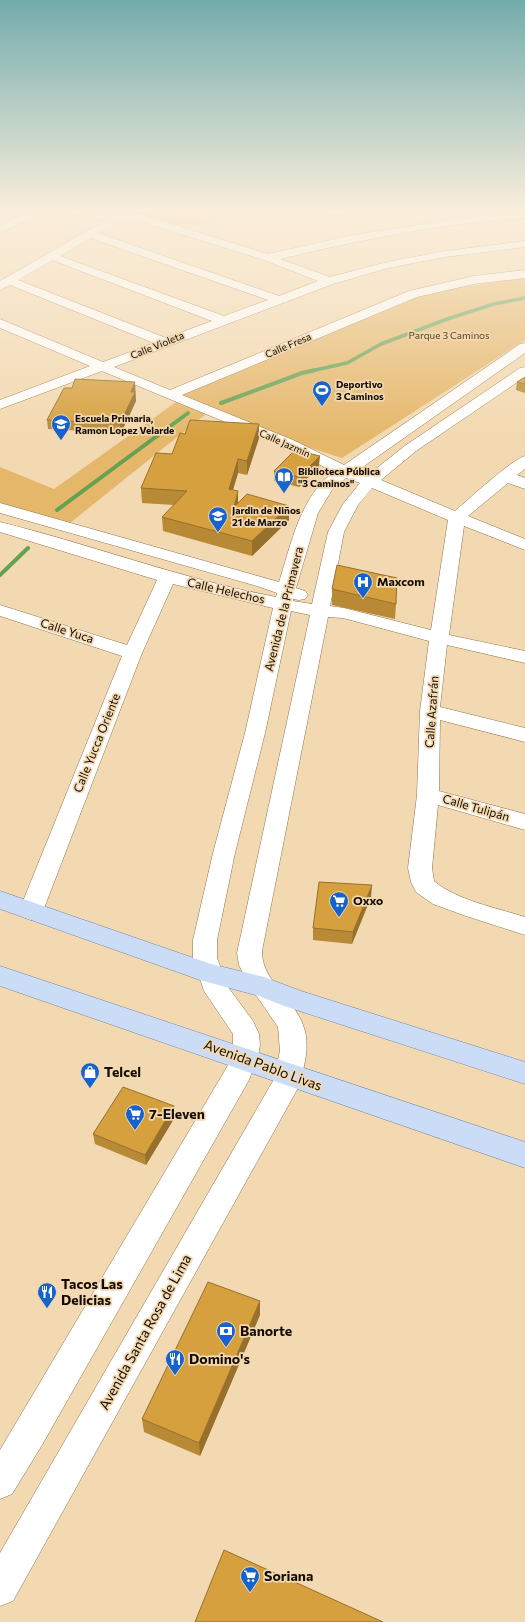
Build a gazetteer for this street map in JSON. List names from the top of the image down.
{
  "streets": {
    "main road": ["Avenida Pablo Livas"],
    "street": [
      "Calle Violeta",
      "Calle Fresa",
      "Calle Jazmín",
      "Calle Helechos",
      "Avenida de la Primavera",
      "Calle Yuca",
      "Calle Azafrán",
      "Calle Yucca Oriente",
      "Calle Tulipán",
      "Avenida Santa Rosa de Lima"
    ]
  },
  "crossings": [
    ["Calle Violeta", "Calle Jazmín"],
    ["Calle Fresa", "Calle Jazmín"],
    ["Calle Jazmín", "Avenida de la Primavera"],
    ["Calle Jazmín", "Calle Azafrán"],
    ["Calle Helechos", "Avenida de la Primavera"],
    ["Calle Helechos", "Calle Azafrán"],
    ["Calle Helechos", "Calle Yucca Oriente"],
    ["Avenida de la Primavera", "Avenida Pablo Livas"],
    ["Calle Yuca", "Calle Yucca Oriente"],
    ["Calle Azafrán", "Calle Tulipán"],
    ["Avenida Pablo Livas", "Avenida Santa Rosa de Lima"]
  ],
  "parks": ["Parque 3 Caminos"],
  "places": {
    "sports": ["Deportivo 3 Caminos"],
    "school or university": ["Escuela Primaria, Ramon Lopez Velarde", "Jardin de Niños 21 de Marzo"],
    "library": ["Biblioteca Pública \"3 Caminos\""],
    "hospital": ["Maxcom"],
    "supermarket": ["Oxxo", "7-Eleven", "Soriana"],
    "shop": ["Telcel"],
    "restaurant": ["Tacos Las Delicias", "Domino's"],
    "bank": ["Banorte"]
  }
}
